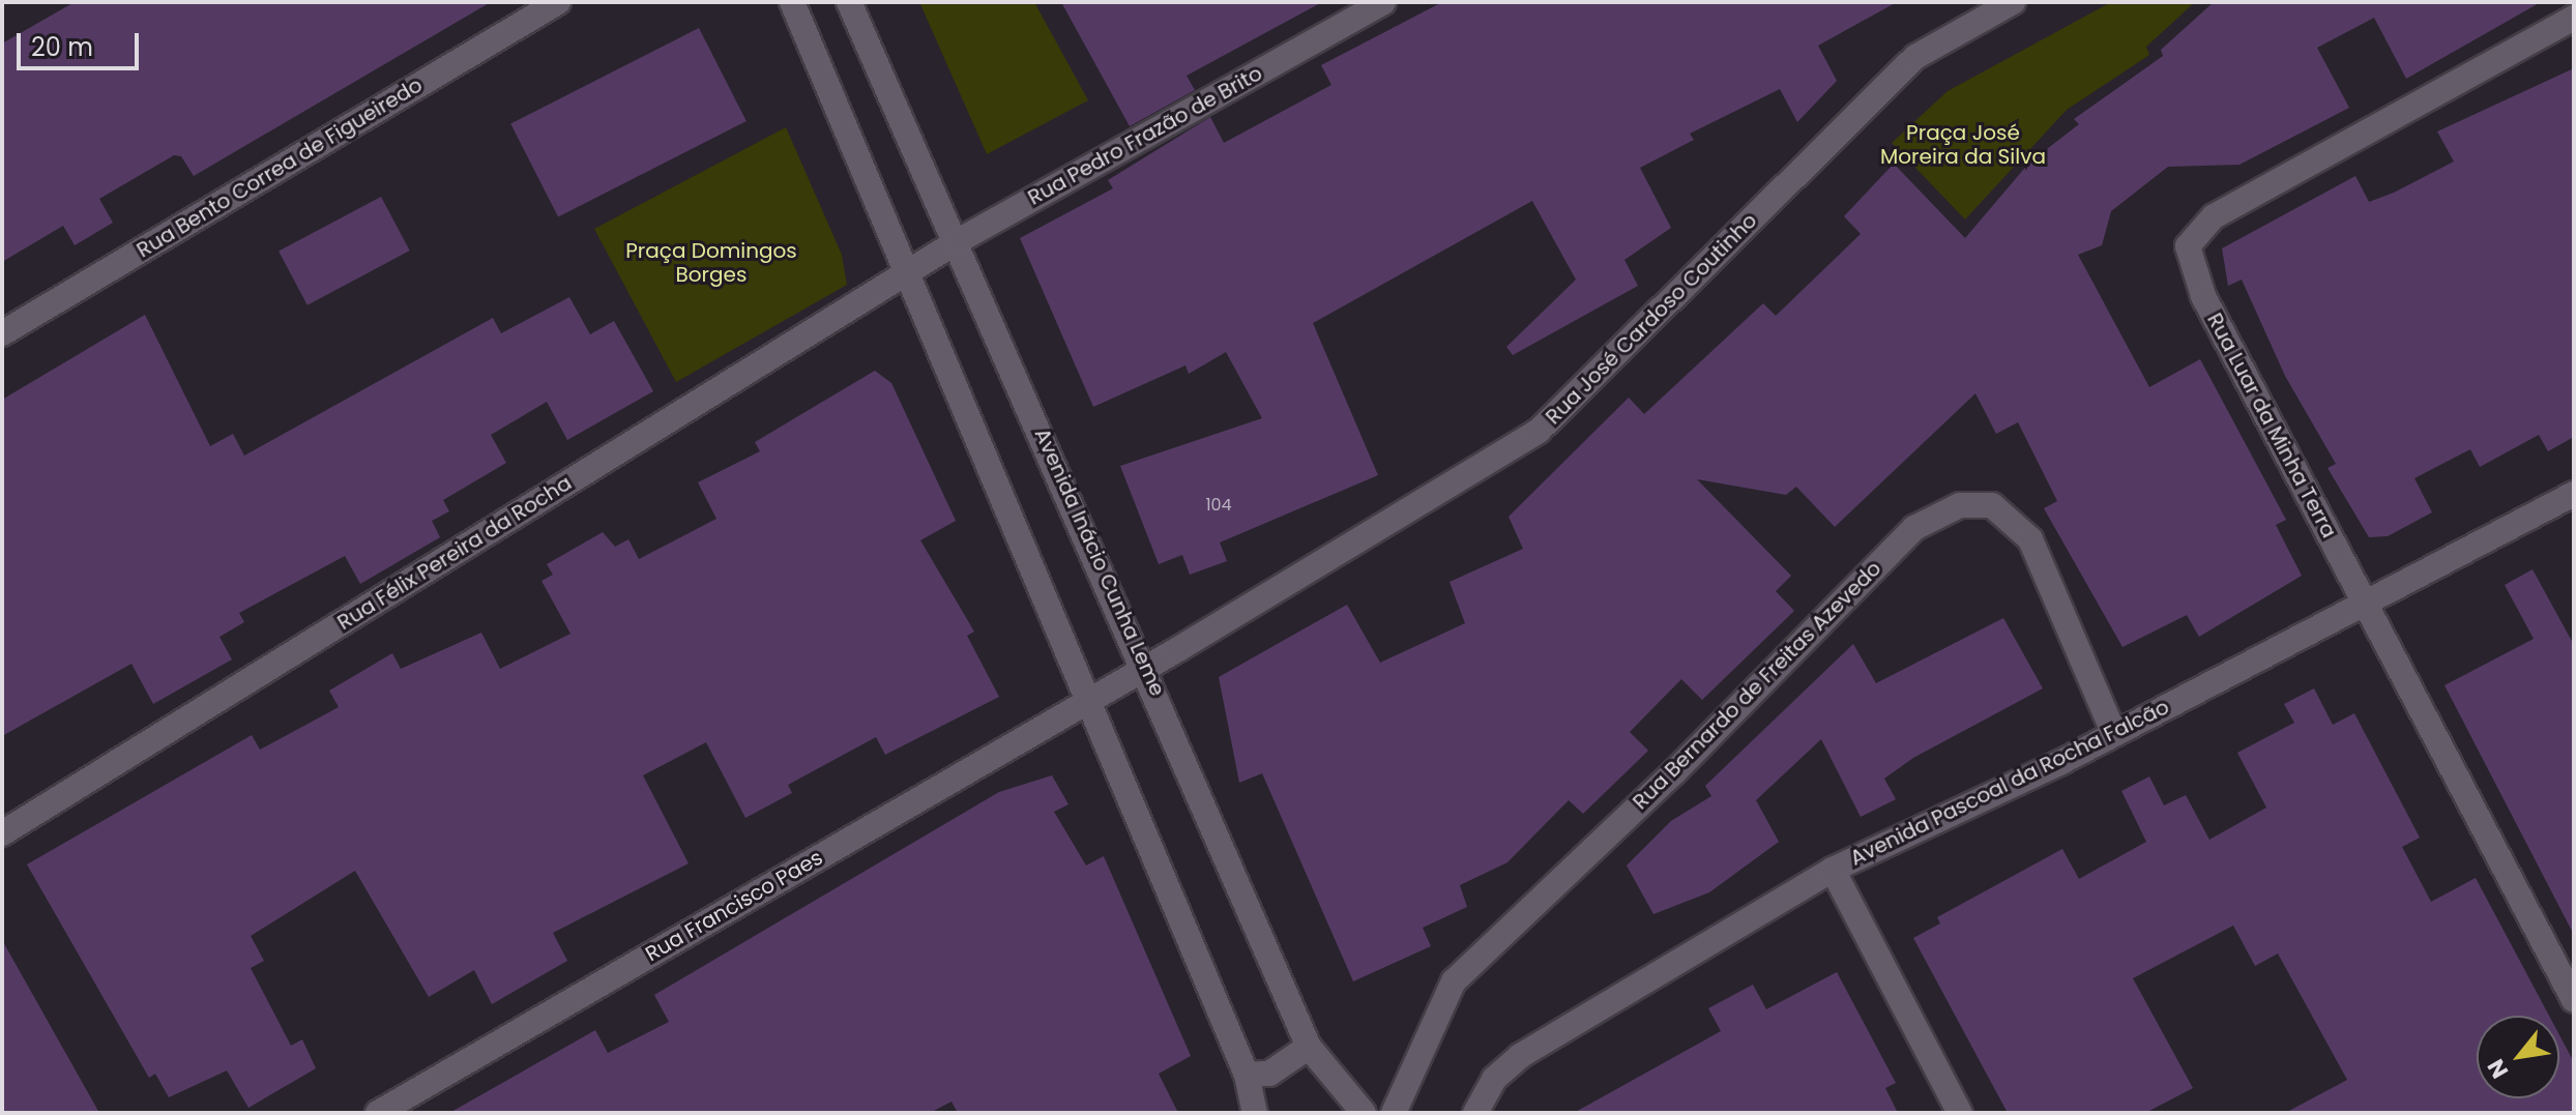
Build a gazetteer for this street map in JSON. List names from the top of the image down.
{
  "streets": {
    "street": [
      "Rua Pedro Frazão de Brito",
      "Rua Bento Correa de Figueiredo",
      "Rua José Cardoso Coutinho",
      "Rua Luar da Minha Terra",
      "Rua Félix Pereira da Rocha",
      "Avenida Inácio Cunha Leme",
      "Rua Bernardo de Freitas Azevedo",
      "Avenida Pascoal da Rocha Falcão",
      "Rua Francisco Paes"
    ]
  },
  "crossings": [
    ["Rua Pedro Frazão de Brito", "Rua Félix Pereira da Rocha"],
    ["Rua Pedro Frazão de Brito", "Avenida Inácio Cunha Leme"],
    ["Rua José Cardoso Coutinho", "Avenida Inácio Cunha Leme"],
    ["Rua José Cardoso Coutinho", "Rua Francisco Paes"],
    ["Rua Luar da Minha Terra", "Avenida Pascoal da Rocha Falcão"],
    ["Rua Bernardo de Freitas Azevedo", "Avenida Pascoal da Rocha Falcão"]
  ],
  "parks": ["Praça José Moreira da Silva", "Praça Domingos Borges"],
  "house_numbers": ["104"],
  "scale_bar": "20 m",
  "north": "bottom left"
}
